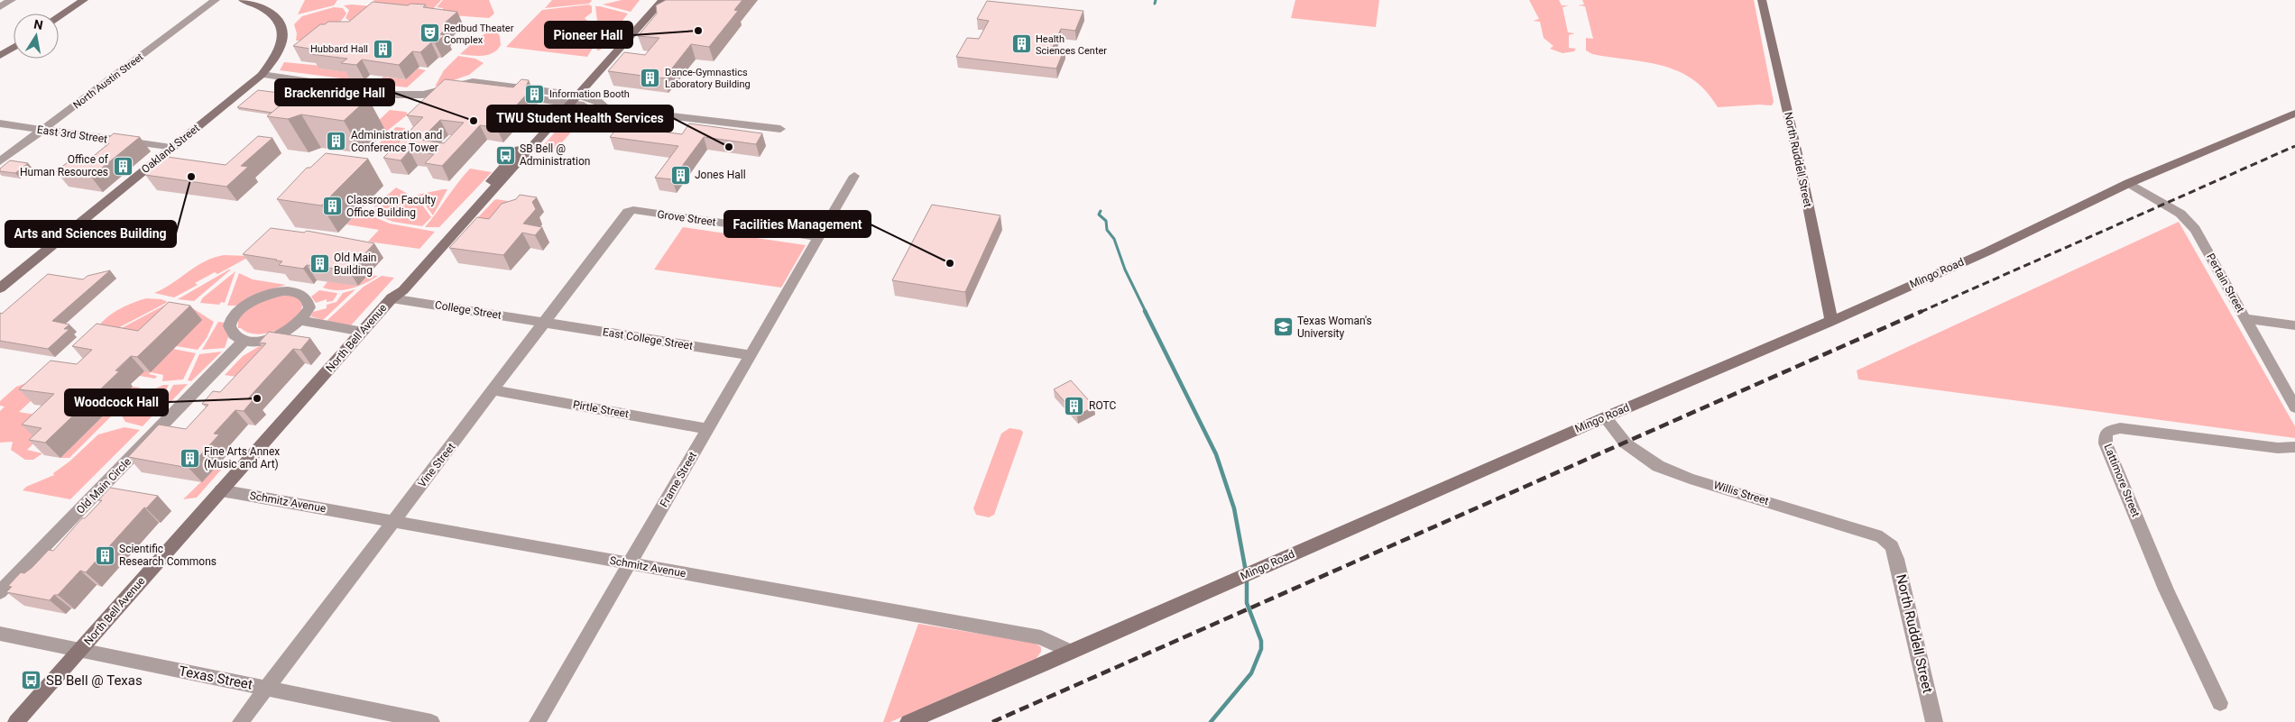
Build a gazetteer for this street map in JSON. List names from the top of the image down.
{
  "streets": {
    "street": [
      "North Austin Street",
      "East 3rd Street",
      "Oakland Street",
      "North Ruddell Street",
      "Grove Street",
      "Mingo Road",
      "Pertain Street",
      "College Street",
      "North Bell Avenue",
      "East College Street",
      "Pirtle Street",
      "Vine Street",
      "Frame Street",
      "Lattimore Street",
      "Old Main Circle",
      "Willis Street",
      "Schmitz Avenue",
      "Texas Street"
    ]
  },
  "crossings": [
    ["North Austin Street", "East 3rd Street"],
    ["East 3rd Street", "Oakland Street"],
    ["North Ruddell Street", "Mingo Road"],
    ["North Ruddell Street", "Willis Street"],
    ["Grove Street", "Vine Street"],
    ["Grove Street", "Frame Street"],
    ["Mingo Road", "Pertain Street"],
    ["Mingo Road", "Willis Street"],
    ["Mingo Road", "Schmitz Avenue"],
    ["College Street", "North Bell Avenue"],
    ["College Street", "East College Street"],
    ["College Street", "Vine Street"],
    ["North Bell Avenue", "Schmitz Avenue"],
    ["North Bell Avenue", "Texas Street"],
    ["East College Street", "Vine Street"],
    ["East College Street", "Frame Street"],
    ["Pirtle Street", "Vine Street"],
    ["Pirtle Street", "Frame Street"],
    ["Vine Street", "Schmitz Avenue"],
    ["Vine Street", "Texas Street"],
    ["Frame Street", "Schmitz Avenue"]
  ],
  "places": {
    "other": [
      "Pioneer Hall",
      "Brackenridge Hall",
      "TWU Student Health Services",
      "Arts and Sciences Building",
      "Facilities Management",
      "Woodcock Hall"
    ],
    "theatre": ["Redbud Theater Complex"],
    "building": [
      "Health Sciences Center",
      "Hubbard Hall",
      "Dance-Gymnastics Laboratory Building",
      "Information Booth",
      "Administration and Conference Tower",
      "Office of Human Resources",
      "Jones Hall",
      "Classroom Faculty Office Building",
      "Old Main Building",
      "ROTC",
      "Fine Arts Annex (Music and Art)",
      "Scientific Research Commons"
    ],
    "bus stop": ["SB Bell @ Administration", "SB Bell @ Texas"],
    "school or university": ["Texas Woman's University"]
  },
  "north": "top"
}
